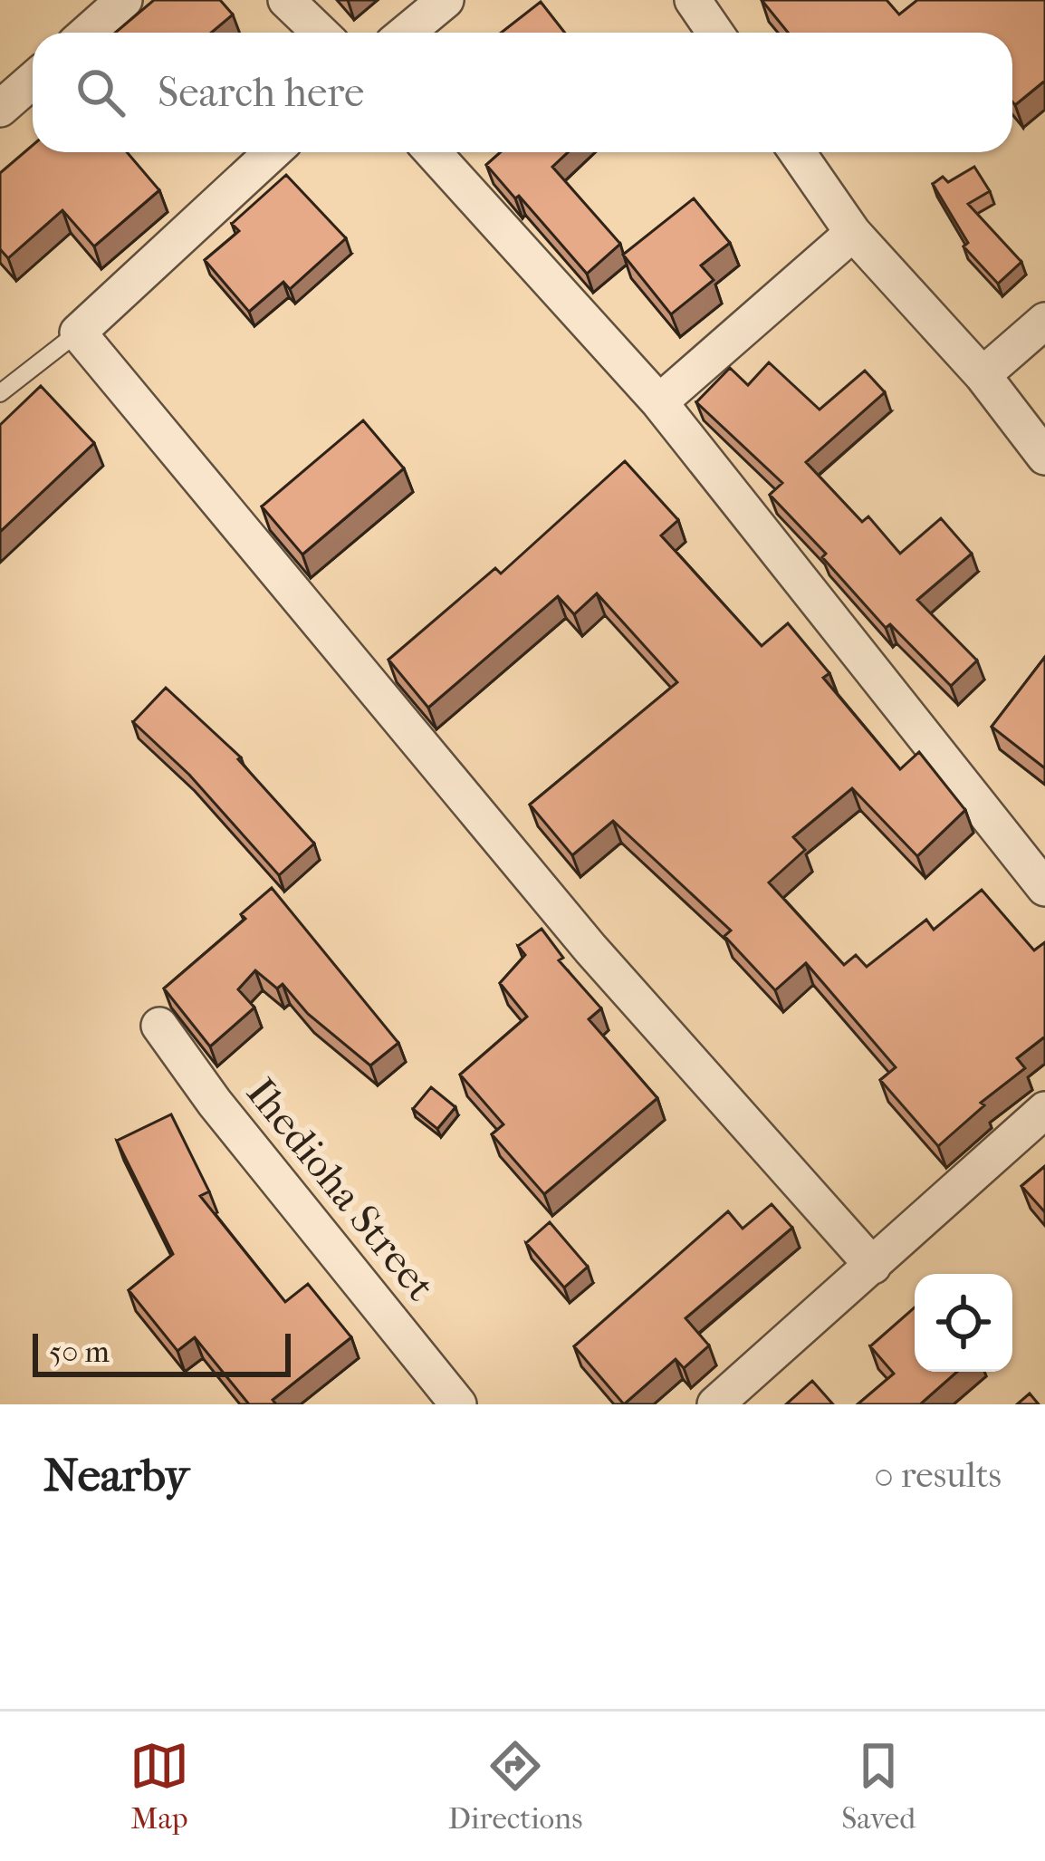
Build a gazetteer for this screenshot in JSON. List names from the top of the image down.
{
  "streets": {
    "street": ["Ihedioha Street"]
  },
  "scale_bar": "50 m",
  "page": {
    "search": "Search here",
    "scale": "50 m",
    "heading": ["Nearby", "0 results"],
    "nav": ["Map", "Directions", "Saved"]
  }
}
